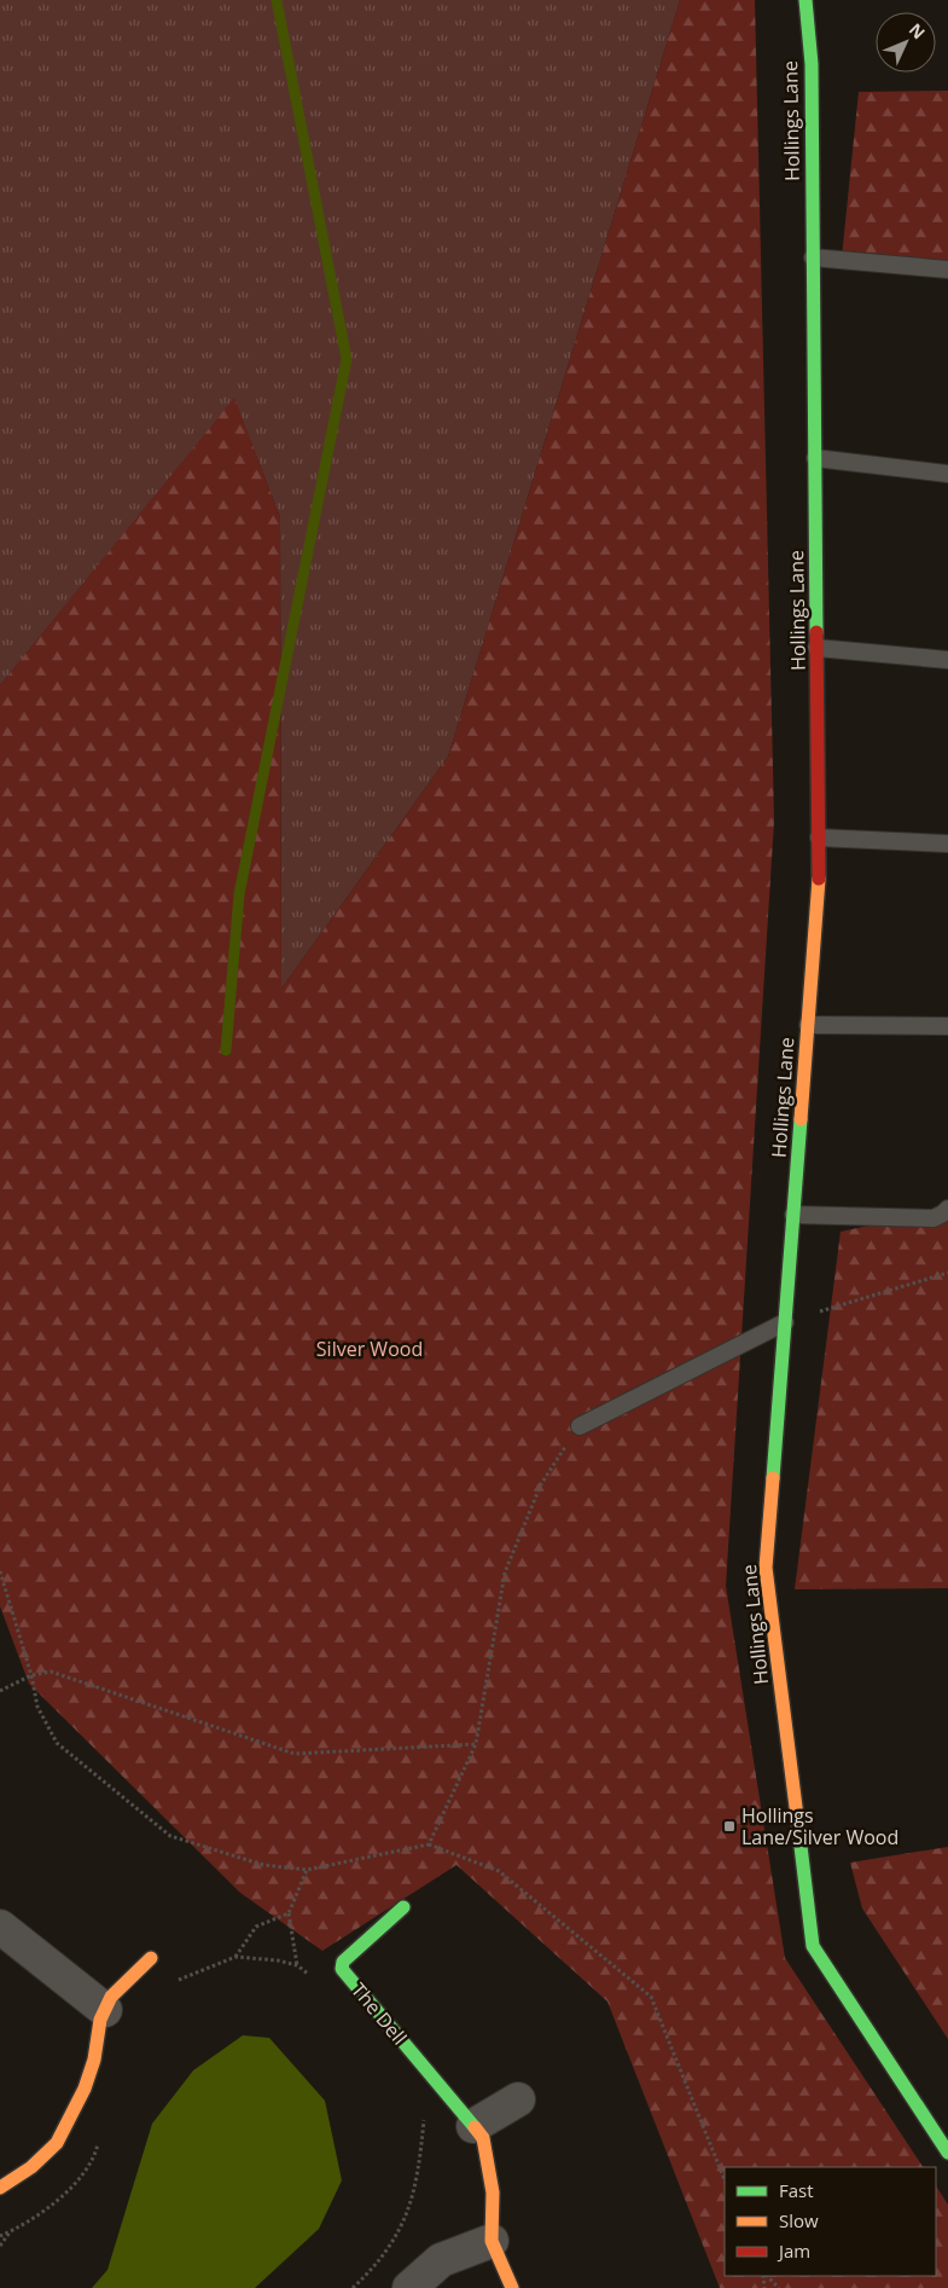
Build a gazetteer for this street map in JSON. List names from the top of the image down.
{
  "streets": {
    "street": ["Hollings Lane", "The Dell"]
  },
  "parks": ["Silver Wood"],
  "places": {
    "transit": ["Hollings Lane/Silver Wood"]
  },
  "legend": ["Fast", "Slow", "Jam"],
  "north": "top right"
}
